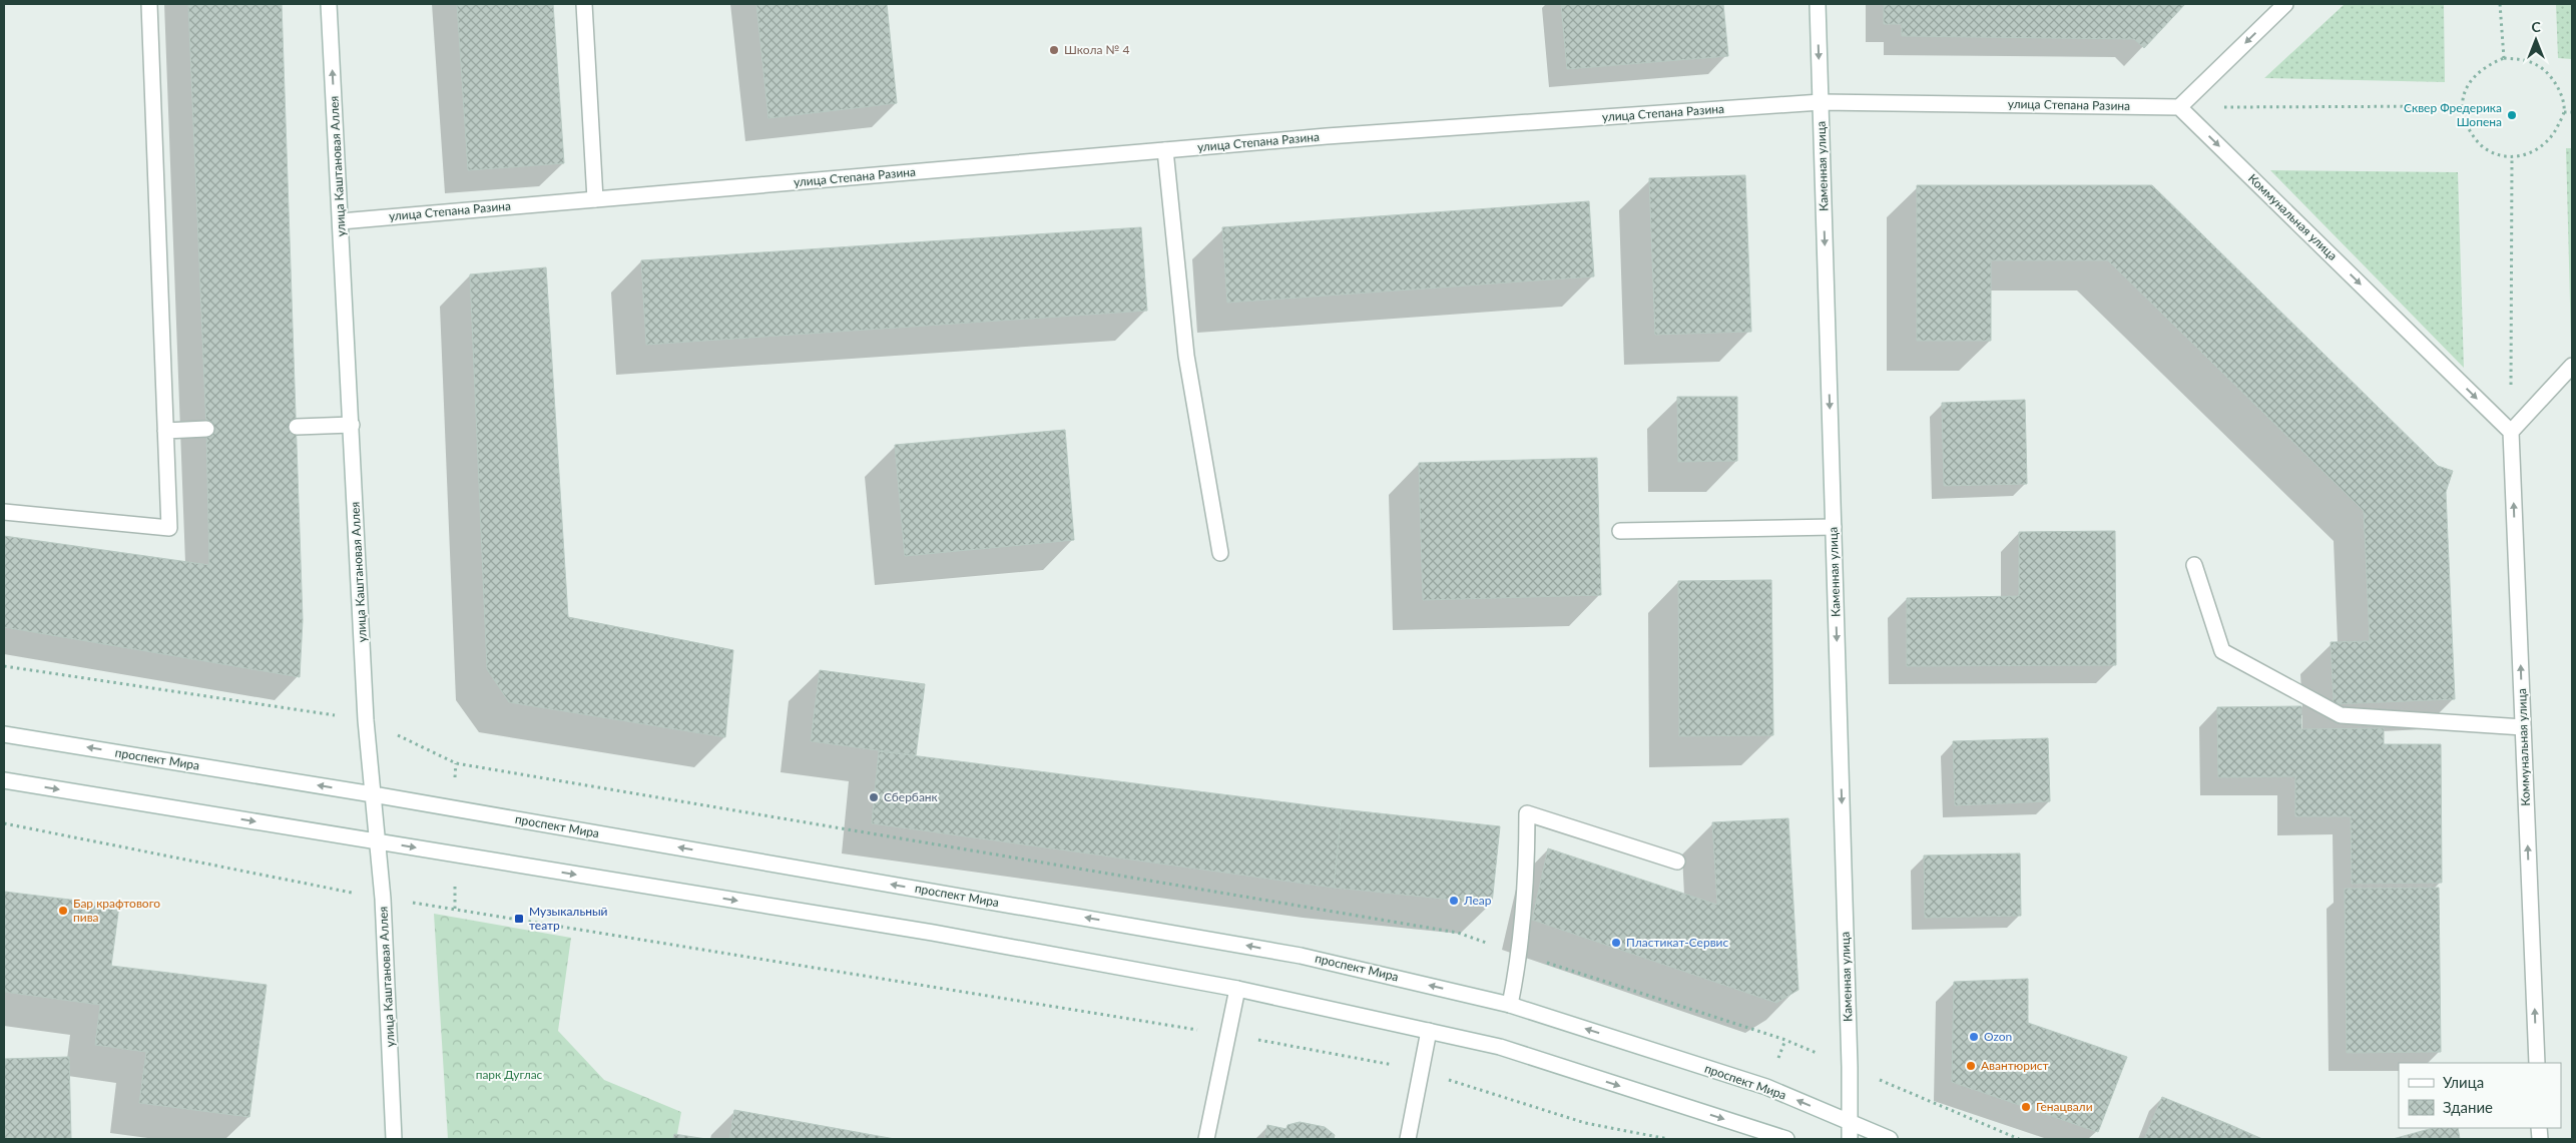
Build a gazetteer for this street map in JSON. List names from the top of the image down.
{
  "streets": {
    "street": [
      "улица Степана Разина",
      "улица Каштановая Аллея",
      "Каменная улица",
      "Коммунальная улица",
      "проспект Мира"
    ]
  },
  "crossings": [
    ["улица Степана Разина", "улица Каштановая Аллея"],
    ["улица Степана Разина", "Каменная улица"],
    ["улица Степана Разина", "Коммунальная улица"],
    ["улица Каштановая Аллея", "проспект Мира"],
    ["Каменная улица", "проспект Мира"]
  ],
  "one_way": ["Каменная улица"],
  "parks": ["парк Дуглас"],
  "places": {
    "other": [
      "Школа № 4",
      "Сквер Фредерика Шопена",
      "Сбербанк",
      "Леар",
      "Бар крафтового пива",
      "Пластикат-Сервис",
      "Ozon",
      "Авантюрист",
      "Генацвали"
    ],
    "transit": ["Музыкальный театр"]
  },
  "legend": ["Улица", "Здание"],
  "north": "top"
}
